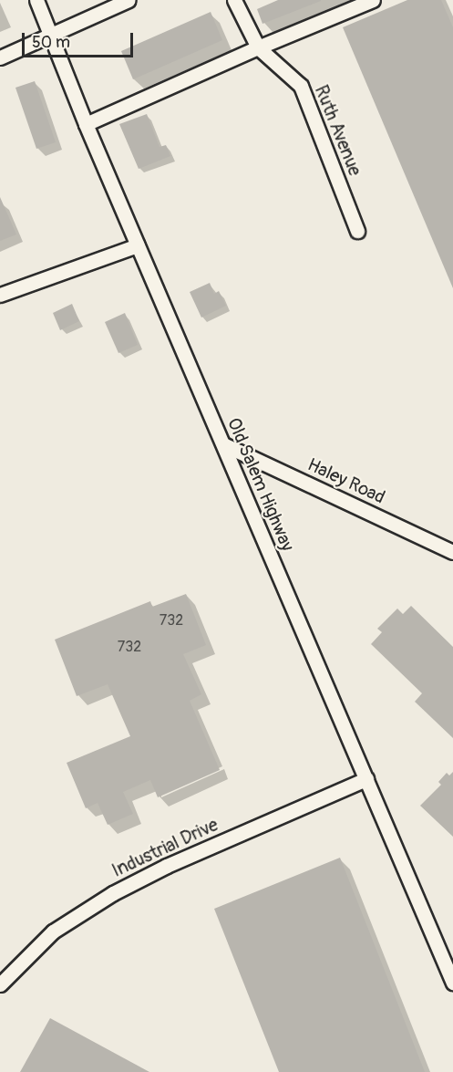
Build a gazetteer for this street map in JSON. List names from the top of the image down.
{
  "streets": {
    "street": [
      "Ruth Avenue",
      "Haley Road",
      "Old Salem Highway",
      "Industrial Drive"
    ]
  },
  "crossings": [
    ["Haley Road", "Old Salem Highway"],
    ["Old Salem Highway", "Industrial Drive"]
  ],
  "house_numbers": ["732", "732"],
  "scale_bar": "50 m"
}
